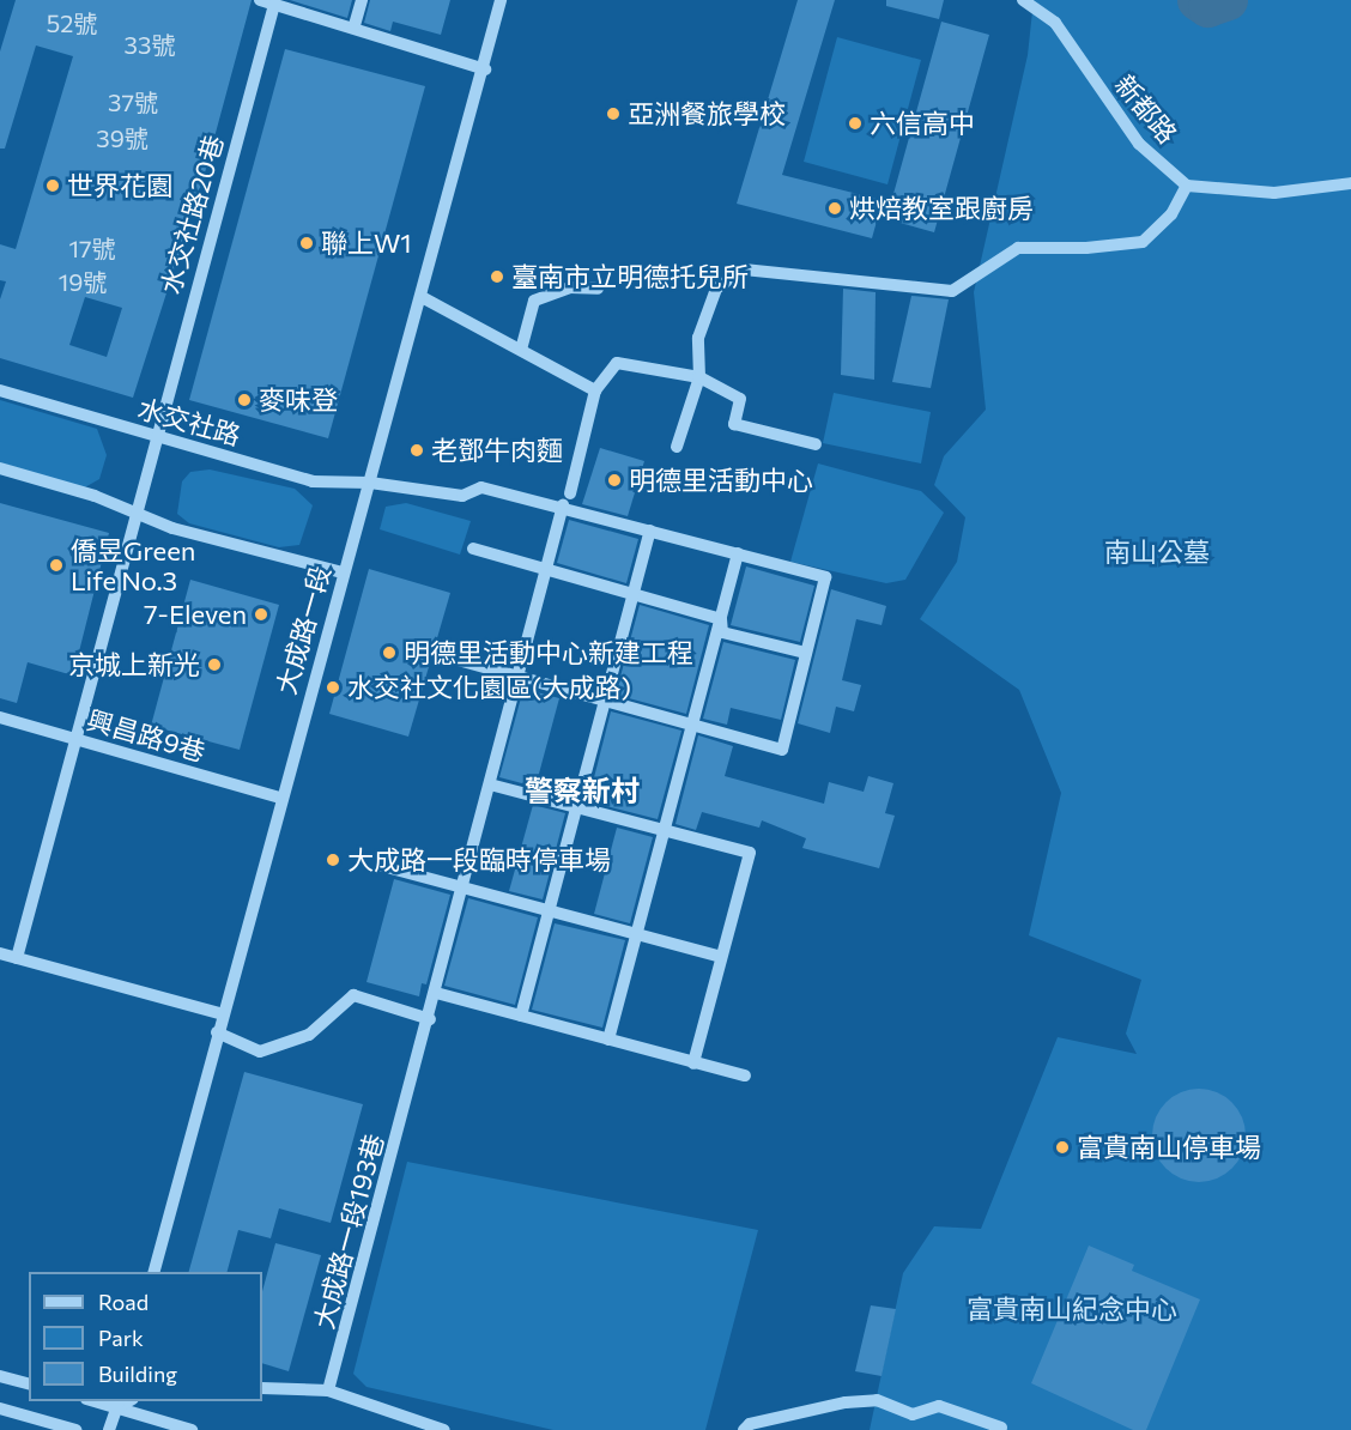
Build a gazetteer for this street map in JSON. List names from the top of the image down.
{
  "streets": {
    "street": [
      "新都路",
      "水交社路20巷",
      "水交社路",
      "大成路一段",
      "興昌路9巷",
      "大成路一段193巷"
    ]
  },
  "crossings": [
    ["水交社路20巷", "水交社路"],
    ["水交社路20巷", "興昌路9巷"],
    ["水交社路", "大成路一段"],
    ["水交社路", "大成路一段193巷"],
    ["大成路一段", "興昌路9巷"]
  ],
  "districts": ["警察新村"],
  "parks": ["南山公墓", "富貴南山紀念中心"],
  "places": [
    "亞洲餐旅學校",
    "六信高中",
    "世界花園",
    "烘焙教室跟廚房",
    "聯上W1",
    "臺南市立明德托兒所",
    "麥味登",
    "老鄧牛肉麵",
    "明德里活動中心",
    "僑昱Green Life No.3",
    "7-Eleven",
    "明德里活動中心新建工程",
    "京城上新光",
    "水交社文化園區(大成路)",
    "大成路一段臨時停車場",
    "富貴南山停車場"
  ],
  "house_numbers": [
    "52號",
    "33號",
    "37號",
    "39號",
    "17號",
    "19號"
  ],
  "legend": ["Road", "Park", "Building"]
}
